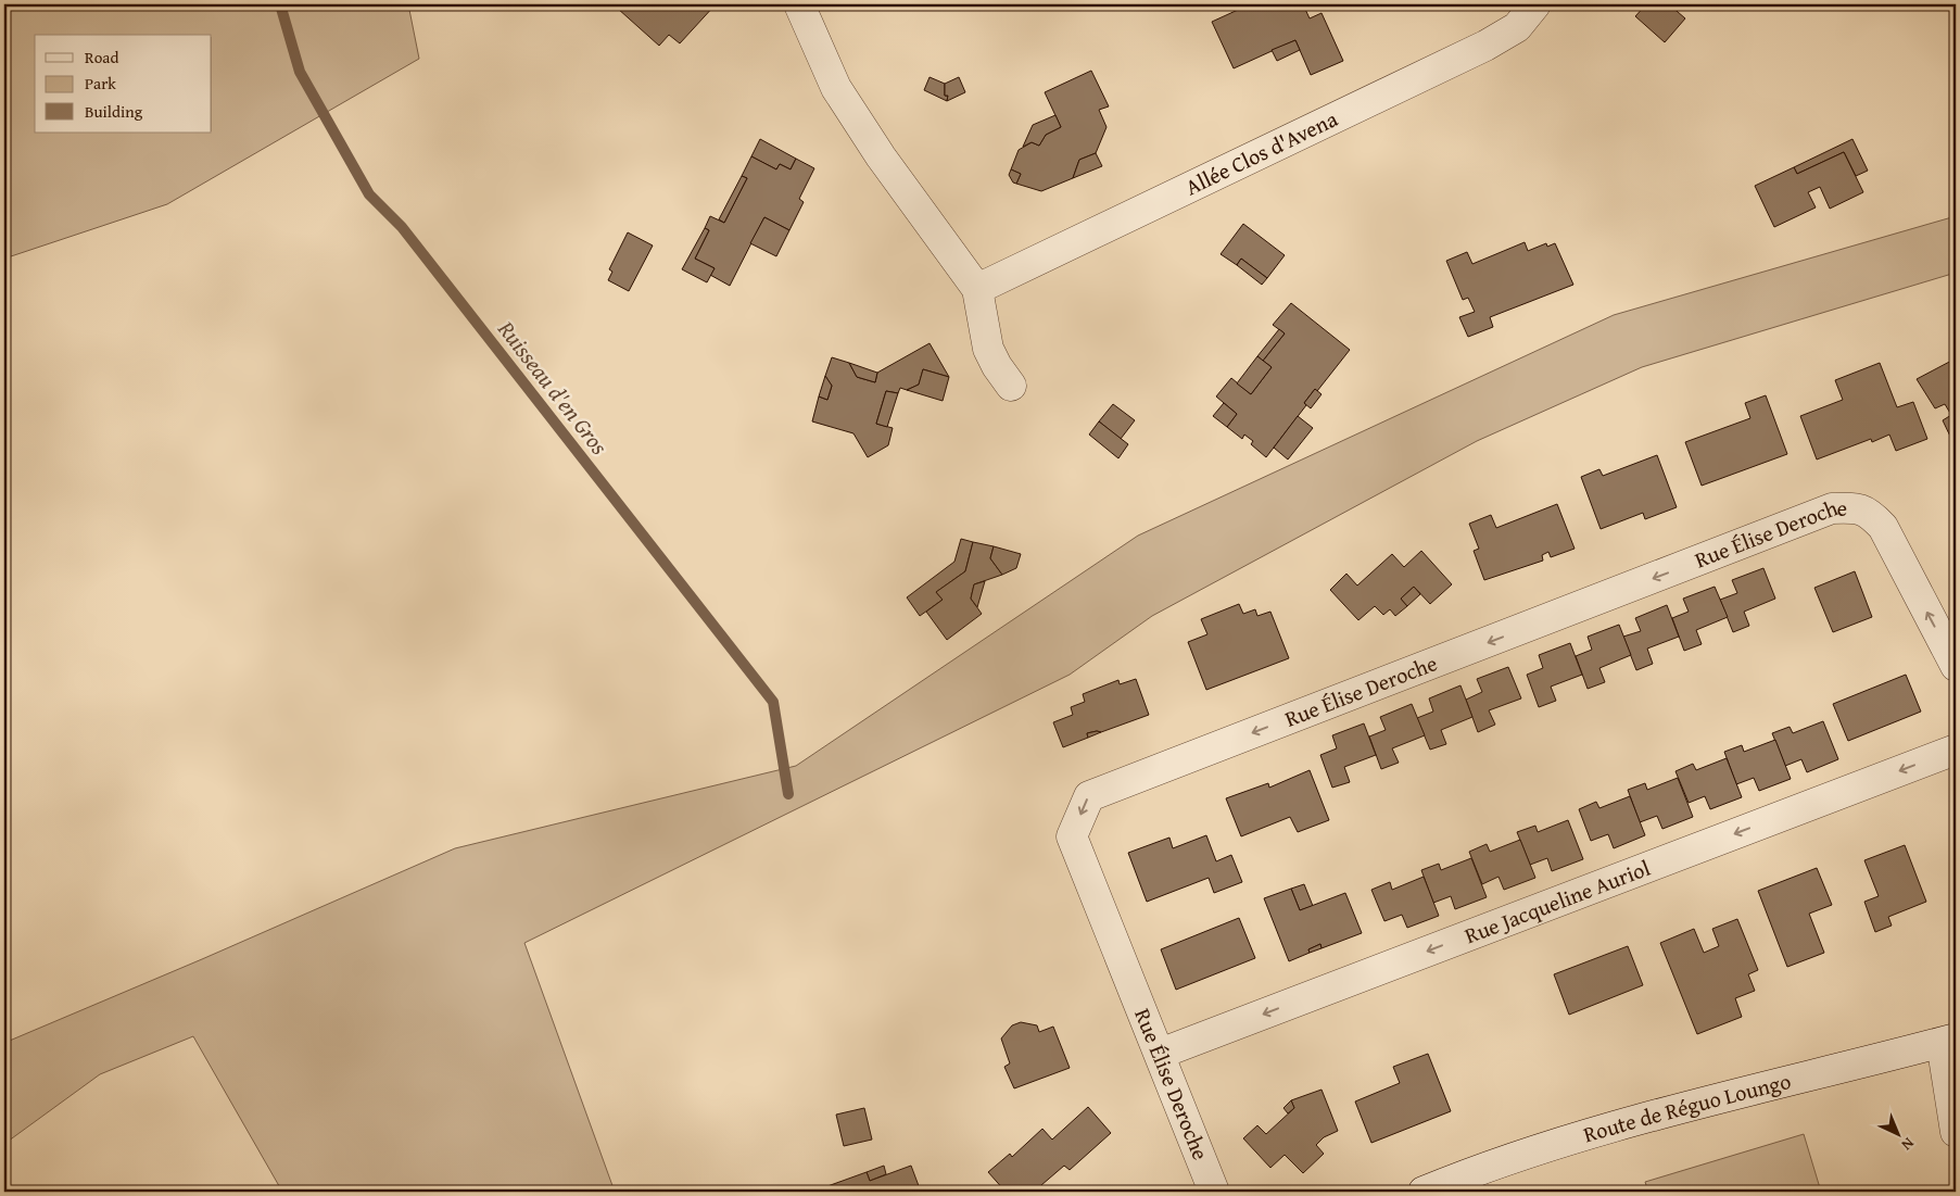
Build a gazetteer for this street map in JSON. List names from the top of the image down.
{
  "streets": {
    "street": [
      "Allée Clos d'Avena",
      "Rue Élise Deroche",
      "Rue Jacqueline Auriol",
      "Route de Réguo Loungo"
    ]
  },
  "crossings": [
    ["Rue Élise Deroche", "Rue Jacqueline Auriol"]
  ],
  "one_way": ["Rue Jacqueline Auriol"],
  "water": ["Ruisseau d'en Gros"],
  "legend": ["Road", "Park", "Building"],
  "north": "bottom right"
}
